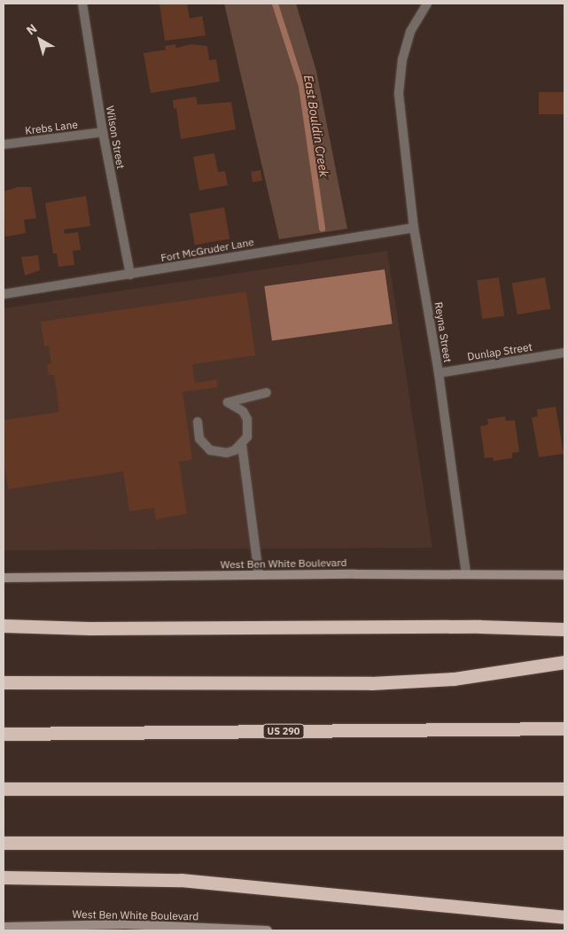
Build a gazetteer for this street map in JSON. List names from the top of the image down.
{
  "streets": {
    "highway": ["US 290"],
    "main road": ["West Ben White Boulevard"],
    "street": [
      "Krebs Lane",
      "Wilson Street",
      "Fort McGruder Lane",
      "Reyna Street",
      "Dunlap Street"
    ]
  },
  "crossings": [
    ["Krebs Lane", "Wilson Street"],
    ["Wilson Street", "Fort McGruder Lane"],
    ["Fort McGruder Lane", "Reyna Street"],
    ["Reyna Street", "Dunlap Street"],
    ["Reyna Street", "West Ben White Boulevard"]
  ],
  "water": ["East Bouldin Creek"],
  "north": "top left"
}
